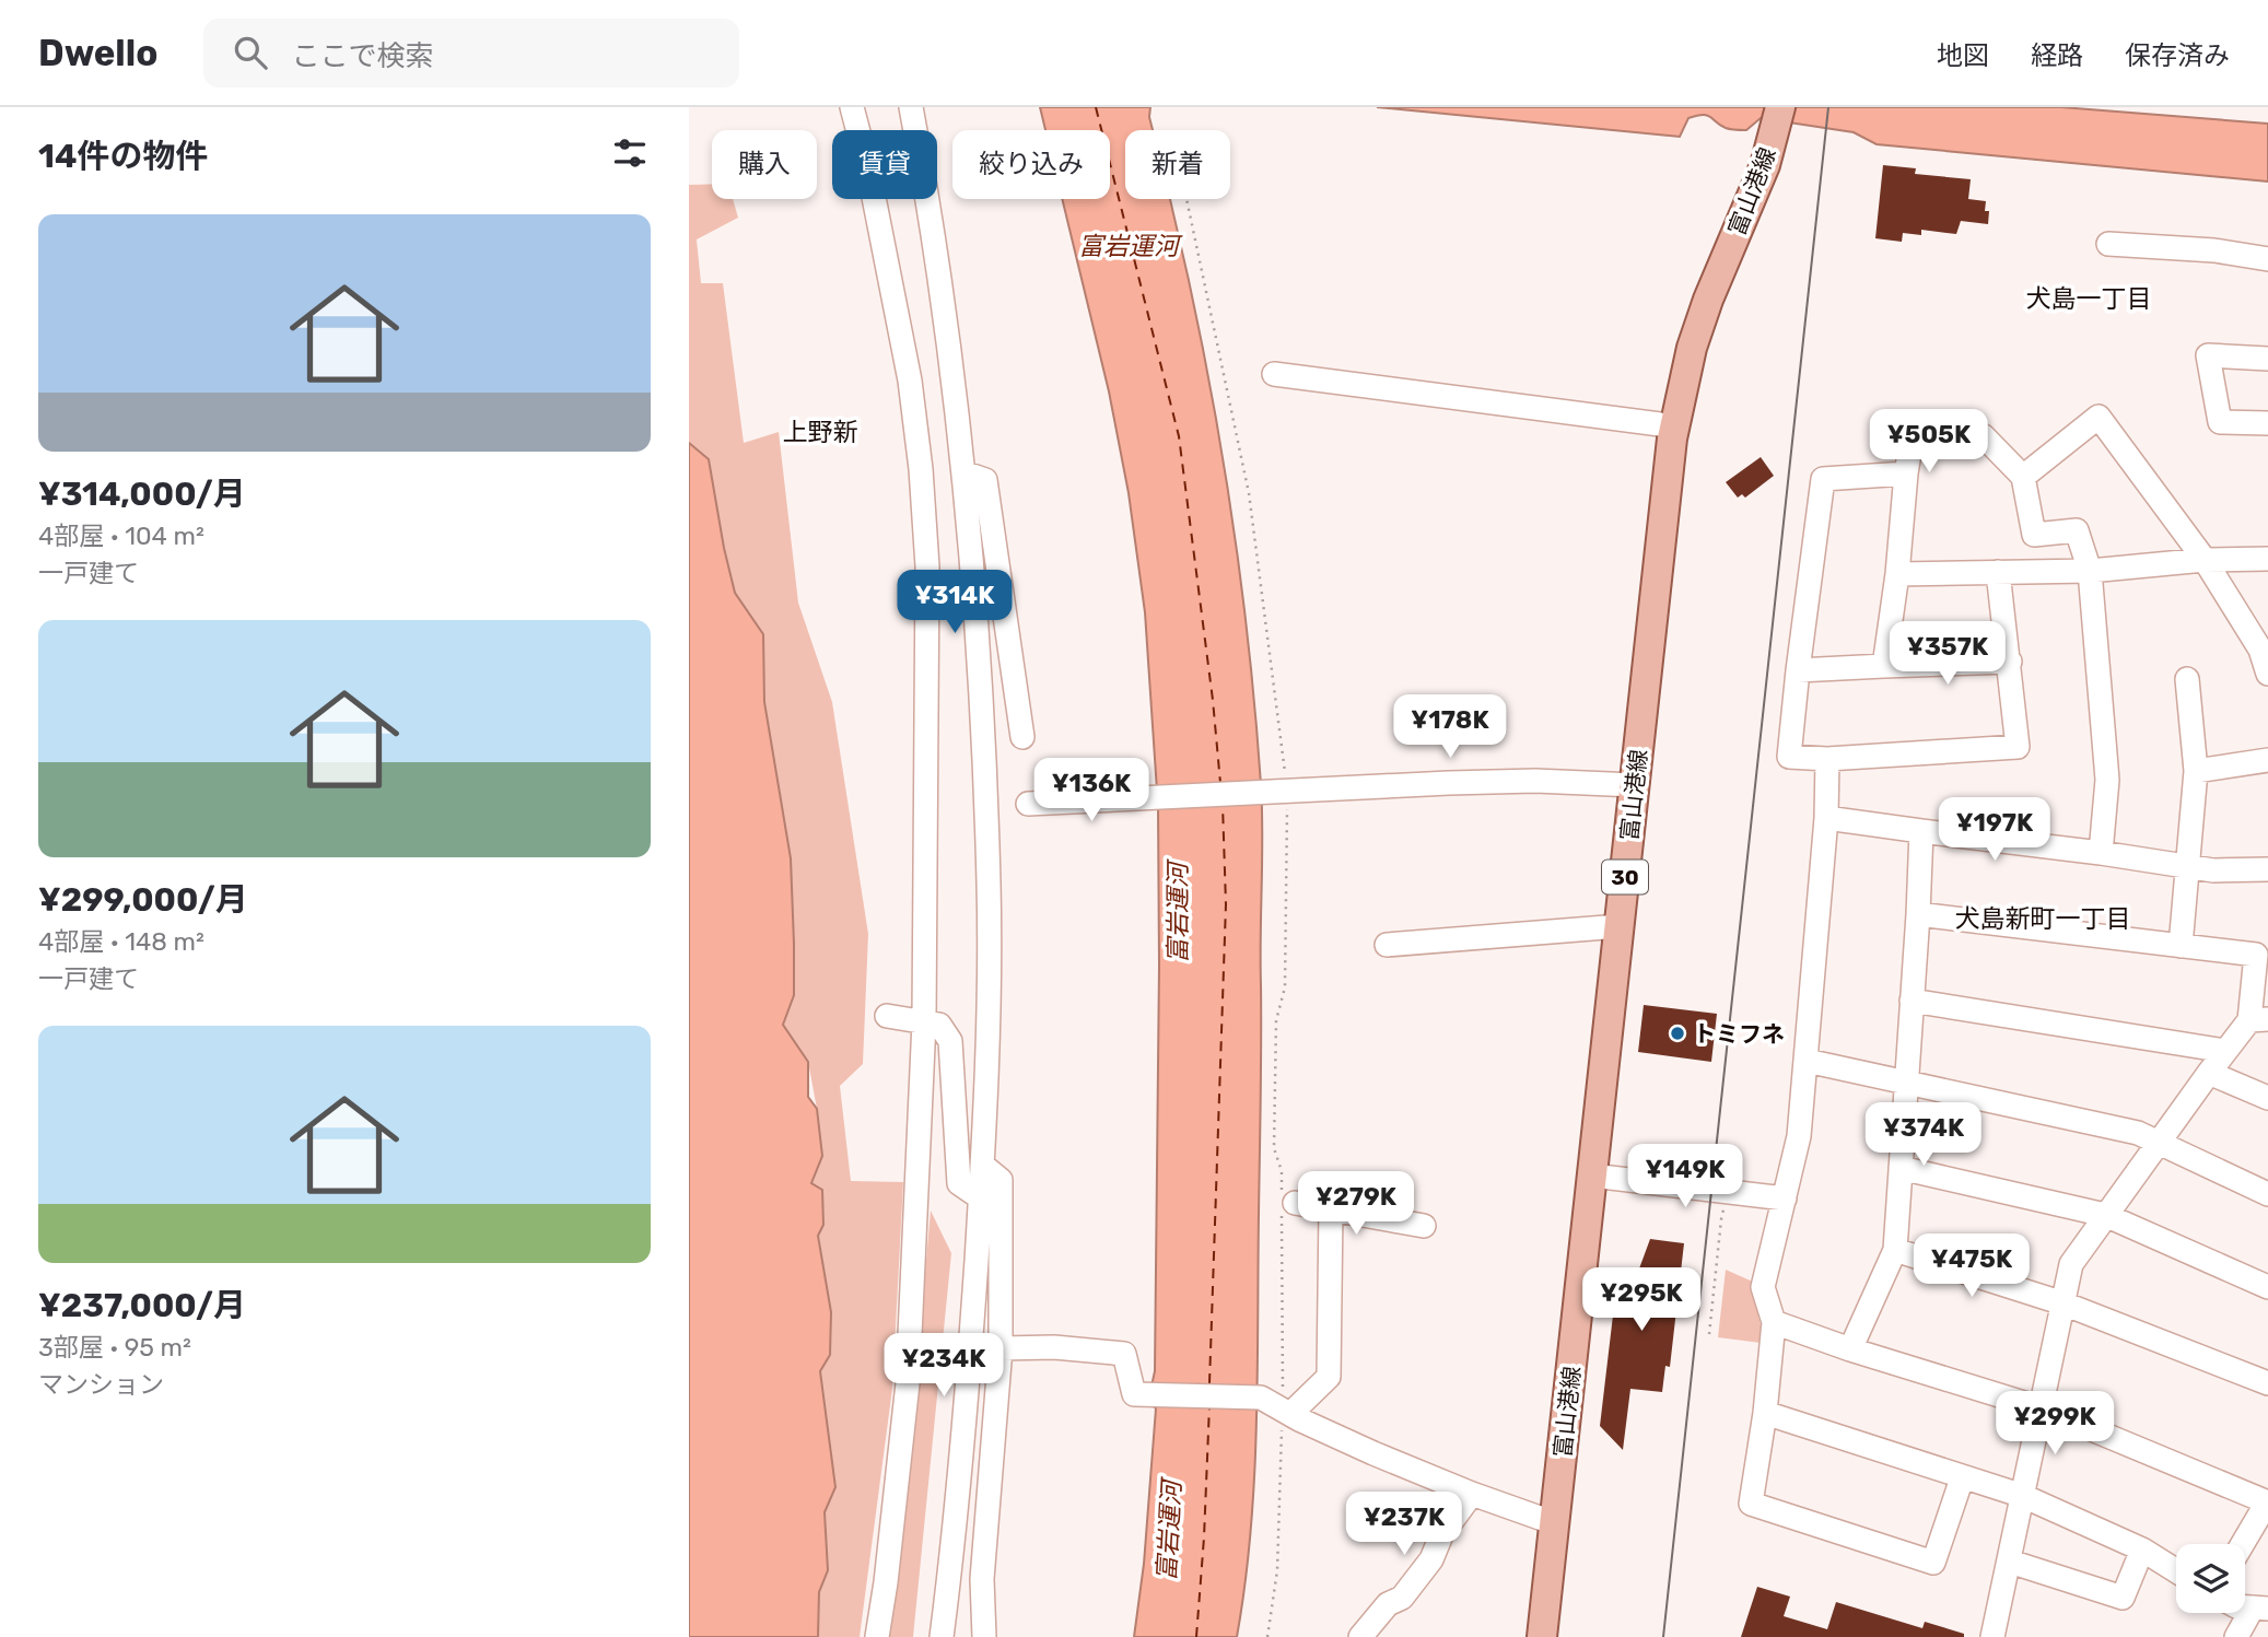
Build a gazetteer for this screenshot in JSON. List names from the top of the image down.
{
  "streets": {
    "main road": ["富山港線", "30"]
  },
  "districts": ["犬島一丁目", "上野新", "犬島新町一丁目"],
  "water": ["富岩運河"],
  "places": ["トミフネ"],
  "page": {
    "header": "Dwello",
    "search": "ここで検索",
    "nav": ["地図", "経路", "保存済み"],
    "heading": "14件の物件",
    "chip": [
      "購入",
      "賃貸",
      "絞り込み",
      "新着"
    ],
    "list": [
      {
        "name": "¥314,000/月",
        "note": "4部屋 · 104 m² · 一戸建て"
      },
      {
        "name": "¥299,000/月",
        "note": "4部屋 · 148 m² · 一戸建て"
      },
      {
        "name": "¥237,000/月",
        "note": "3部屋 · 95 m² · マンション"
      }
    ],
    "price": [
      "¥505K",
      "¥314K",
      "¥357K",
      "¥178K",
      "¥136K",
      "¥197K",
      "¥374K",
      "¥149K",
      "¥279K",
      "¥475K",
      "¥295K",
      "¥234K",
      "¥299K",
      "¥237K"
    ]
  }
}
